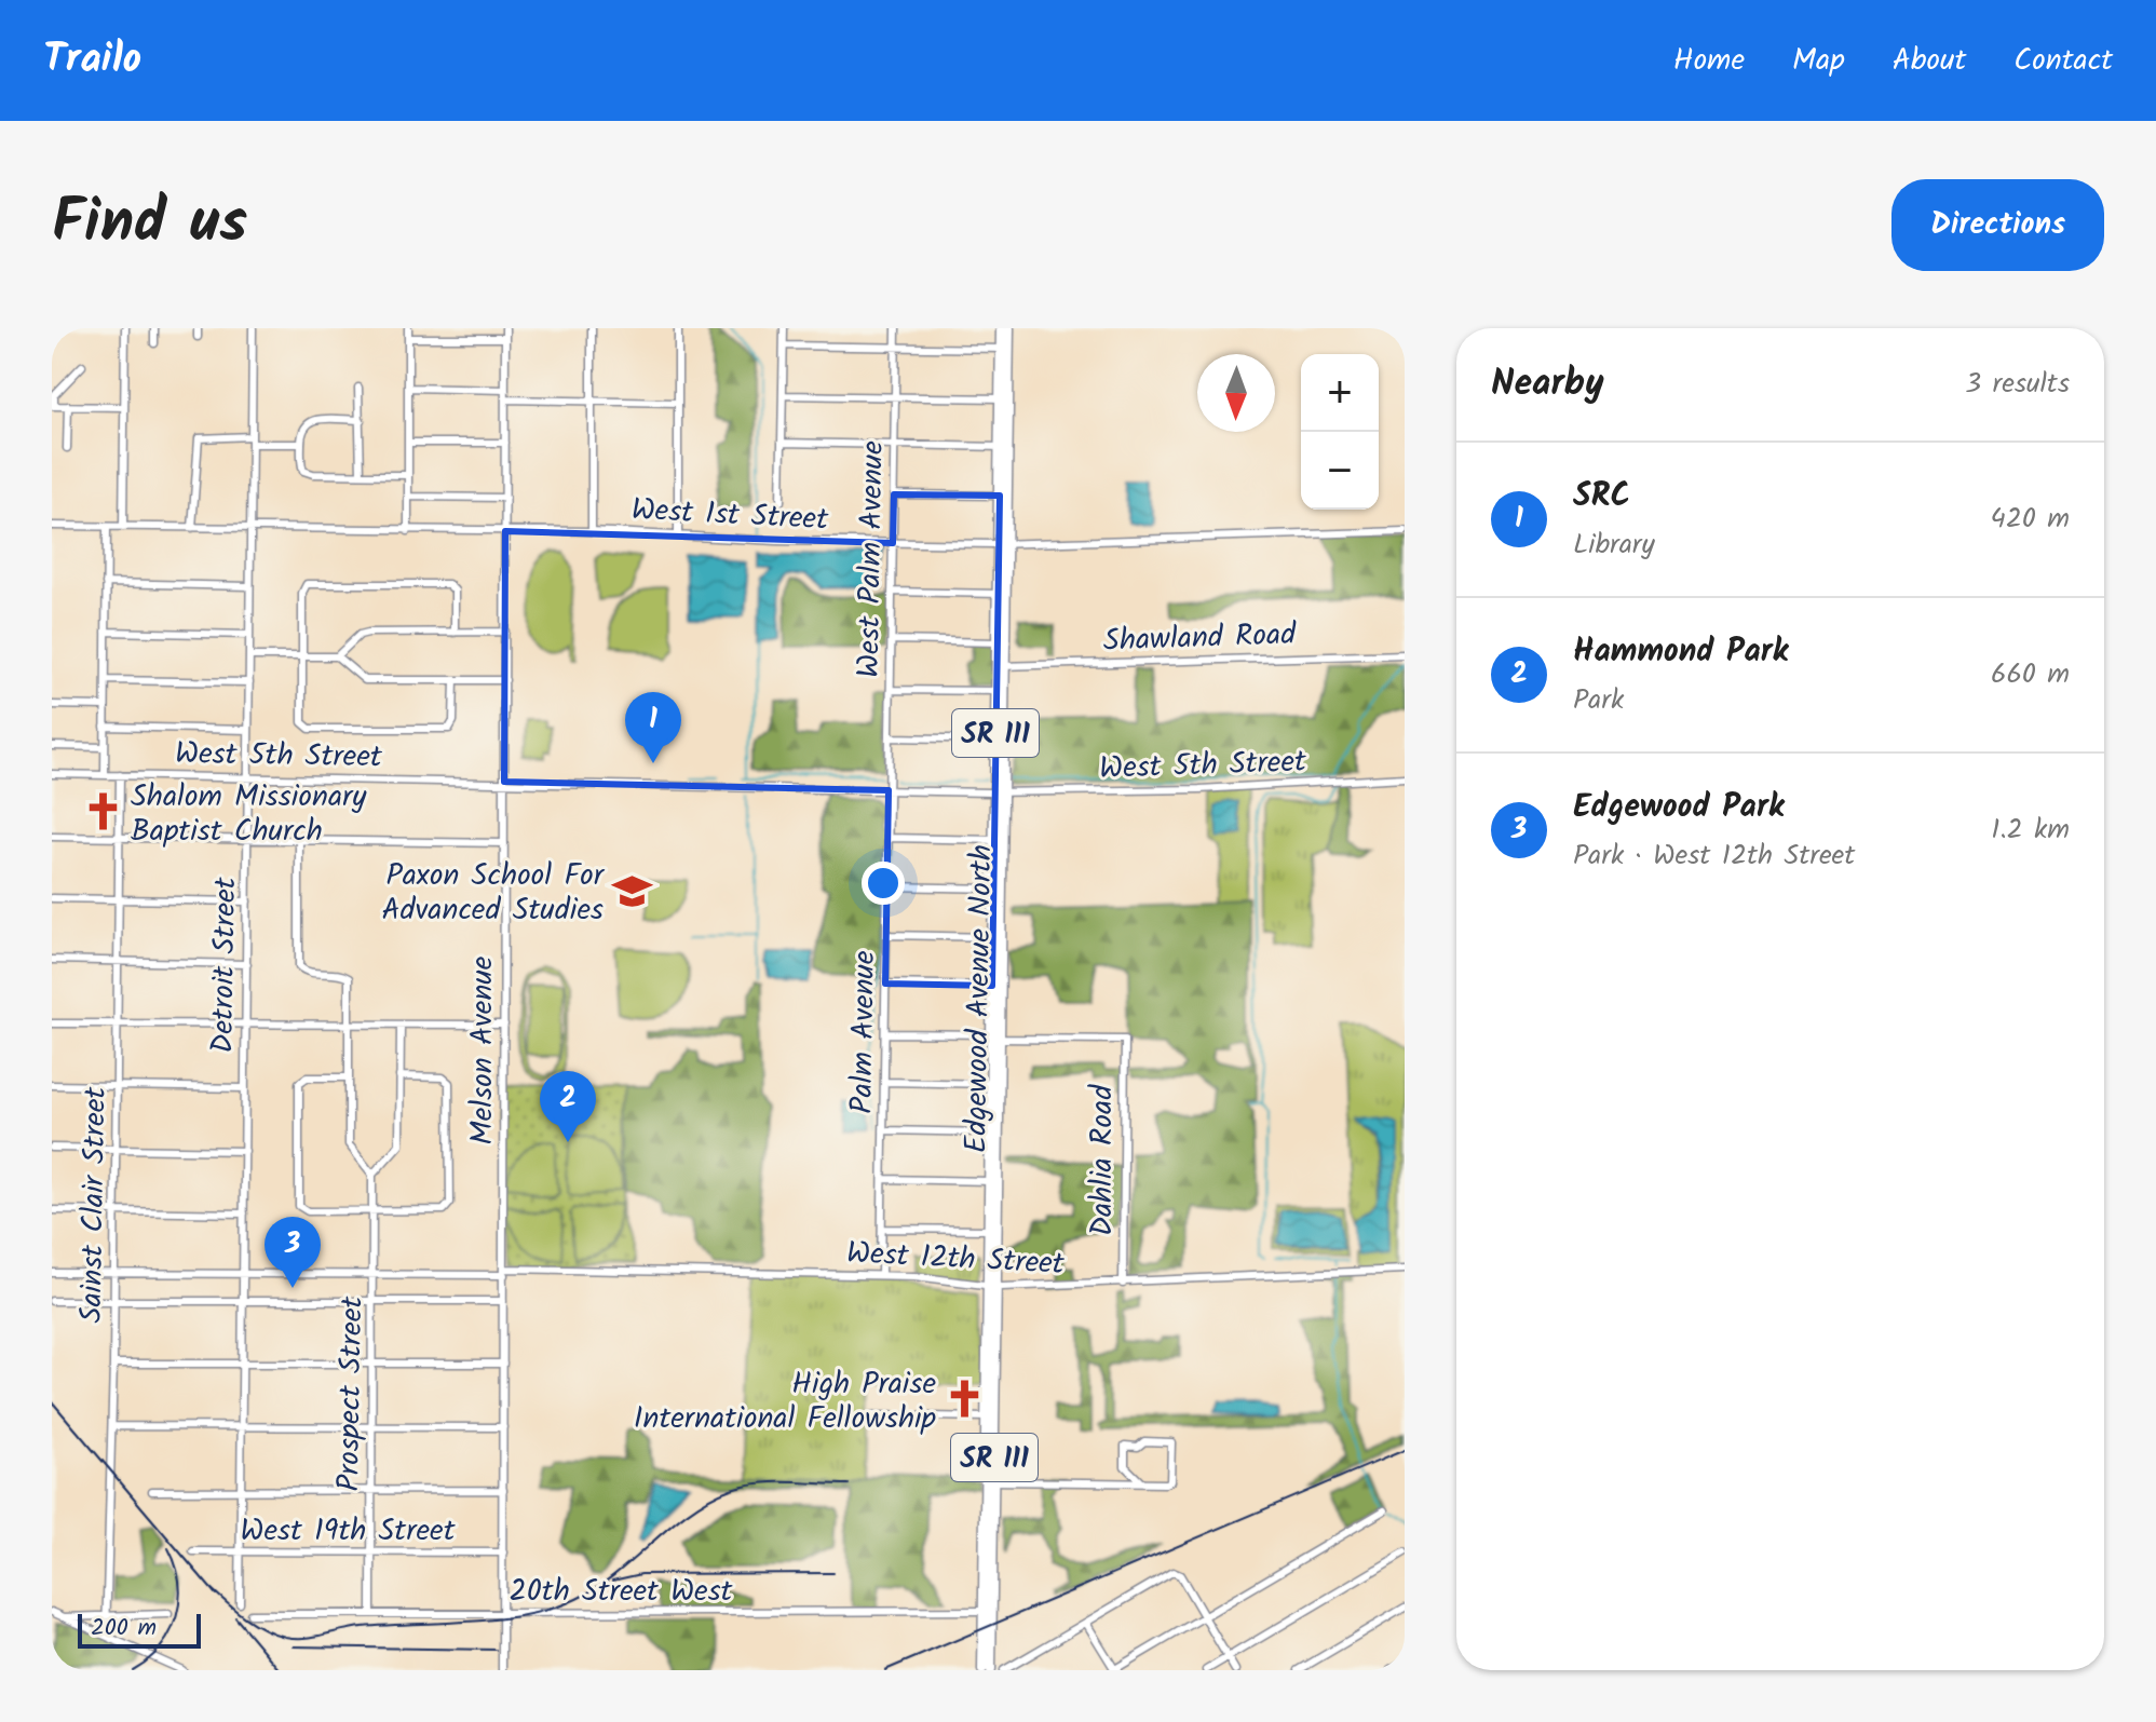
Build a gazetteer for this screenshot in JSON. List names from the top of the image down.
{
  "streets": {
    "main road": ["SR 111", "Edgewood Avenue North"],
    "street": [
      "West 1st Street",
      "West Palm Avenue",
      "Shawland Road",
      "West 5th Street",
      "Detroit Street",
      "Palm Avenue",
      "Melson Avenue",
      "Dahlia Road",
      "Sainst Clair Street",
      "West 12th Street",
      "Prospect Street",
      "West 19th Street",
      "20th Street West"
    ]
  },
  "crossings": [
    ["West 1st Street", "West Palm Avenue"],
    ["West 1st Street", "Detroit Street"],
    ["West 1st Street", "Edgewood Avenue North"],
    ["West 1st Street", "Melson Avenue"],
    ["West Palm Avenue", "West 5th Street"],
    ["West Palm Avenue", "Palm Avenue"],
    ["Shawland Road", "Edgewood Avenue North"],
    ["West 5th Street", "Detroit Street"],
    ["West 5th Street", "Edgewood Avenue North"],
    ["West 5th Street", "Palm Avenue"],
    ["West 5th Street", "Melson Avenue"],
    ["West 5th Street", "Sainst Clair Street"],
    ["Detroit Street", "West 12th Street"],
    ["Detroit Street", "West 19th Street"],
    ["Edgewood Avenue North", "Dahlia Road"],
    ["Edgewood Avenue North", "West 12th Street"],
    ["Edgewood Avenue North", "20th Street West"],
    ["Palm Avenue", "West 12th Street"],
    ["Melson Avenue", "West 12th Street"],
    ["Melson Avenue", "West 19th Street"],
    ["Melson Avenue", "20th Street West"],
    ["Dahlia Road", "West 12th Street"],
    ["Sainst Clair Street", "West 12th Street"],
    ["West 12th Street", "Prospect Street"],
    ["Prospect Street", "West 19th Street"],
    ["Prospect Street", "20th Street West"]
  ],
  "places": {
    "church": ["Shalom Missionary Baptist Church", "High Praise International Fellowship"],
    "school or university": ["Paxon School For Advanced Studies"]
  },
  "scale_bar": "200 m",
  "north": "bottom",
  "page": {
    "header": "Trailo",
    "nav": [
      "Home",
      "Map",
      "About",
      "Contact"
    ],
    "title": "Find us",
    "buttons": "Directions",
    "heading": ["Nearby", "3 results"],
    "map_buttons": ["+", "−"],
    "list": [
      {
        "mark": "1",
        "name": "SRC",
        "note": "Library",
        "value": "420 m"
      },
      {
        "mark": "2",
        "name": "Hammond Park",
        "note": "Park",
        "value": "660 m"
      },
      {
        "mark": "3",
        "name": "Edgewood Park",
        "note": "Park · West 12th Street",
        "value": "1.2 km"
      }
    ],
    "pins": ["1", "2", "3"],
    "scale": "200 m"
  }
}
